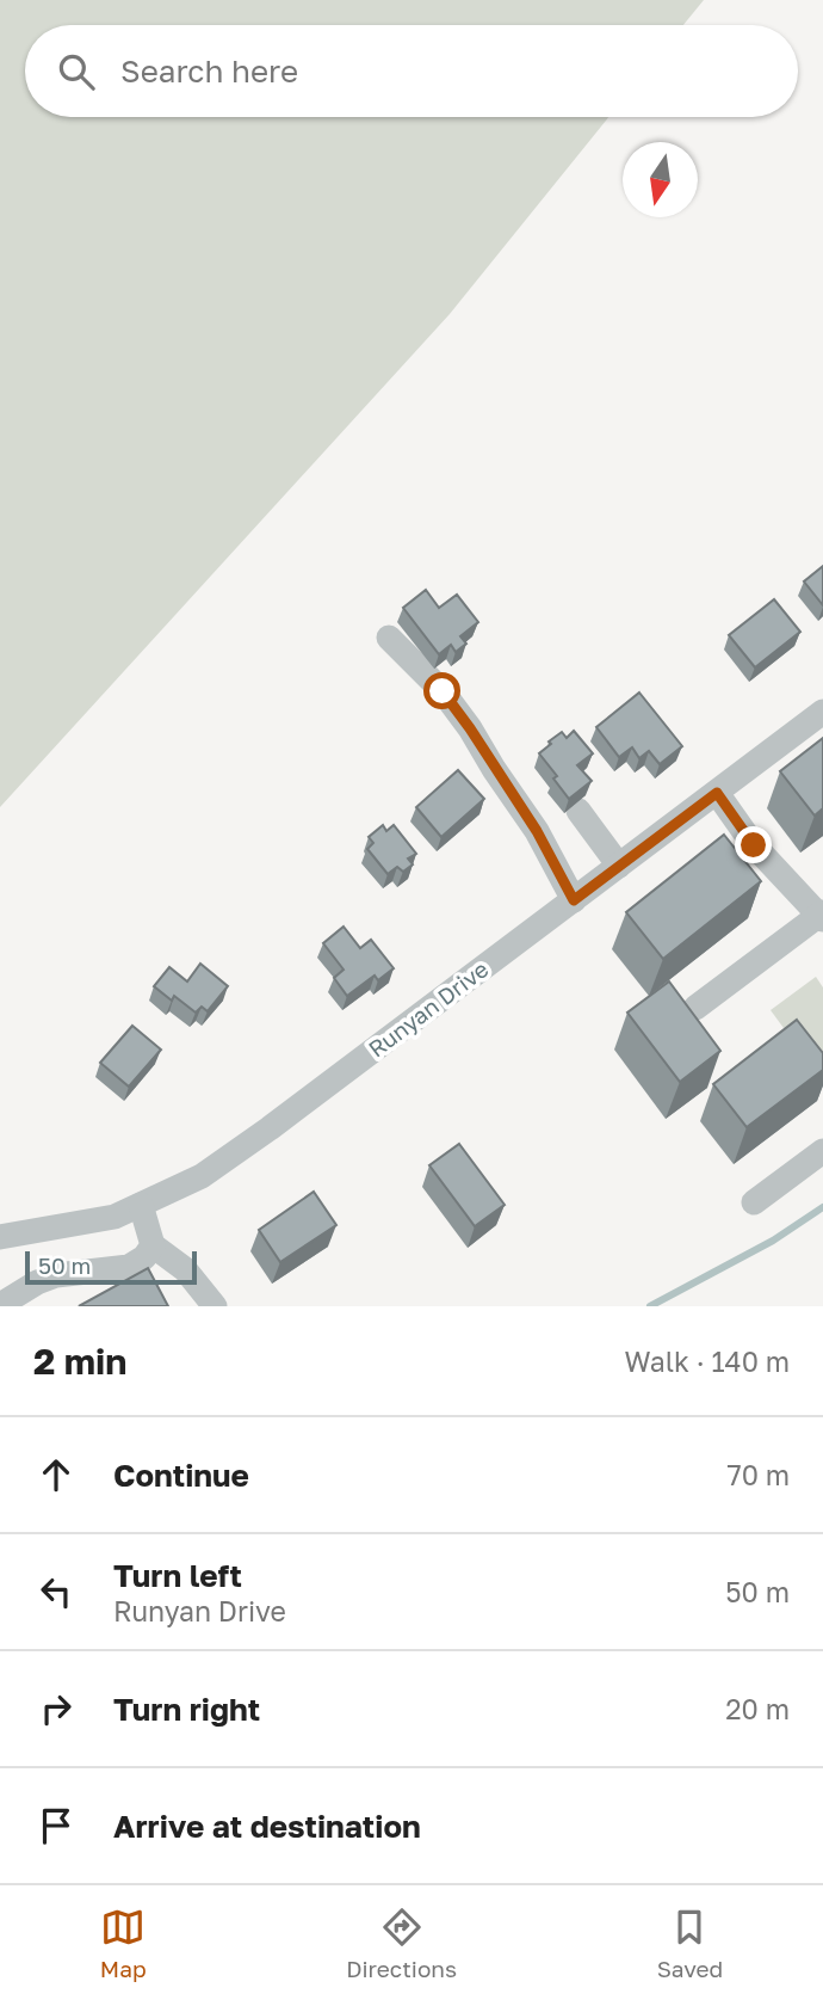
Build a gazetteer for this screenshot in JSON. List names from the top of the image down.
{
  "streets": {
    "street": ["Runyan Drive"]
  },
  "scale_bar": "50 m",
  "north": "bottom",
  "page": {
    "search": "Search here",
    "scale": "50 m",
    "heading": ["2 min", "Walk · 140 m"],
    "list": [
      ["Continue", "70 m"],
      ["Turn left", "Runyan Drive", "50 m"],
      ["Turn right", "20 m"],
      "Arrive at destination"
    ],
    "nav": ["Map", "Directions", "Saved"]
  }
}
